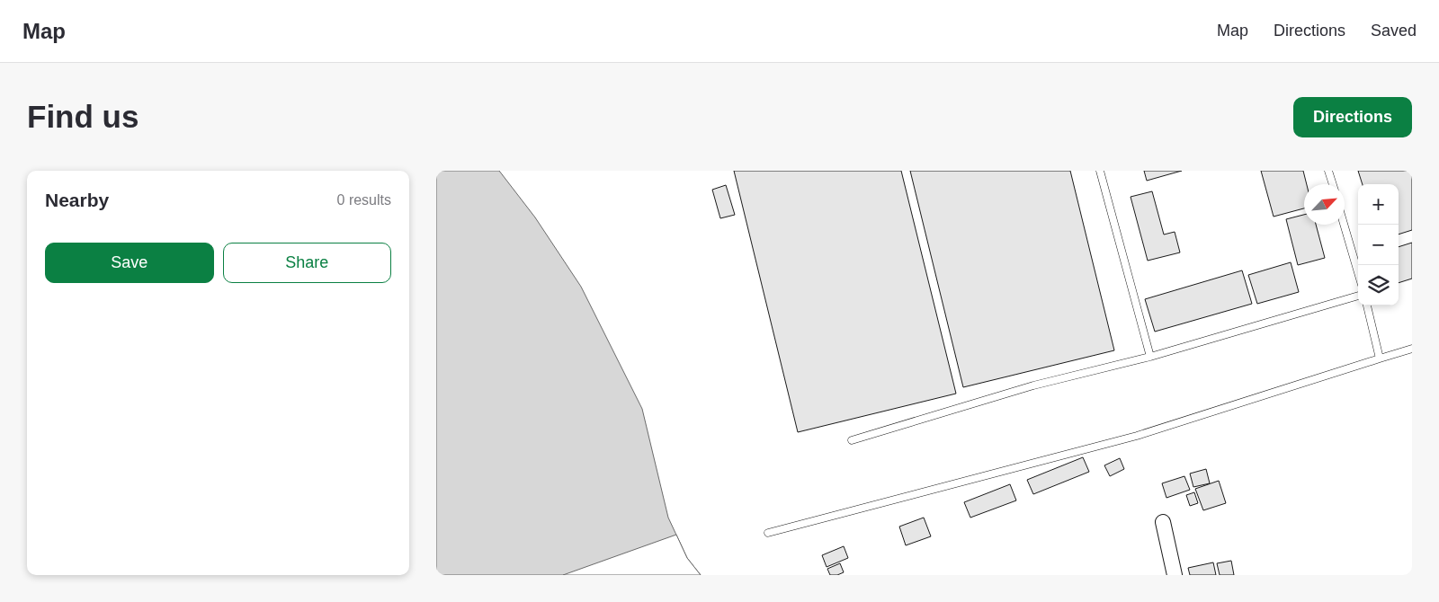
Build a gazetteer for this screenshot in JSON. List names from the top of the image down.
{
  "north": "top right",
  "page": {
    "header": "Map",
    "nav": ["Map", "Directions", "Saved"],
    "buttons": [
      "Directions",
      ["Save", "Share"]
    ],
    "title": "Find us",
    "heading": ["Nearby", "0 results"],
    "map_buttons": ["+", "−"]
  }
}
